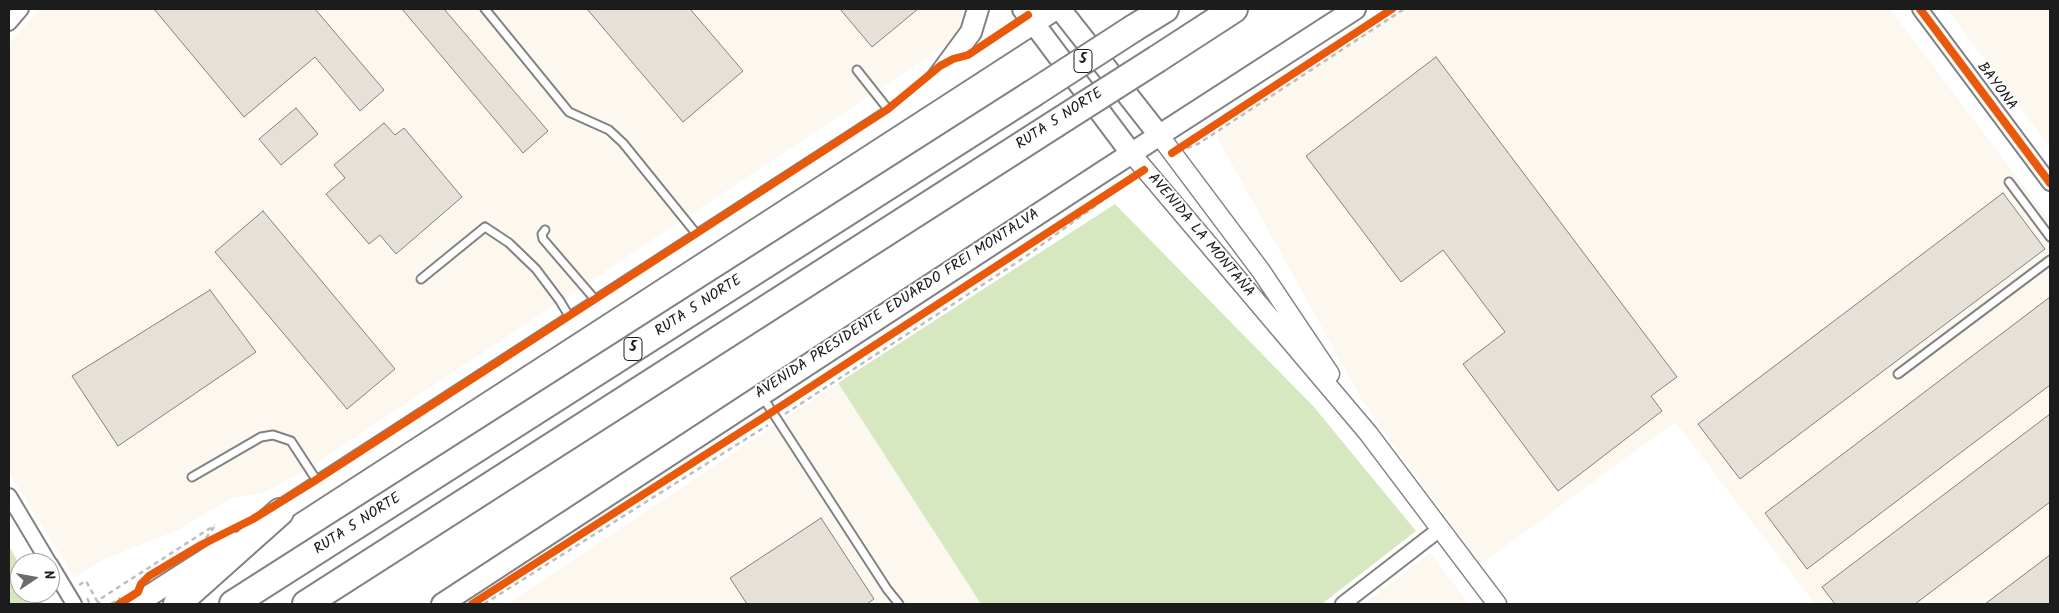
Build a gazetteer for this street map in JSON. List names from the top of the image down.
{
  "streets": {
    "highway": ["5", "RUTA 5 NORTE"],
    "main road": ["AVENIDA LA MONTAÑA", "AVENIDA PRESIDENTE EDUARDO FREI MONTALVA"],
    "street": ["BAYONA"]
  },
  "crossings": [
    ["AVENIDA LA MONTAÑA", "AVENIDA PRESIDENTE EDUARDO FREI MONTALVA"]
  ],
  "north": "right"
}
